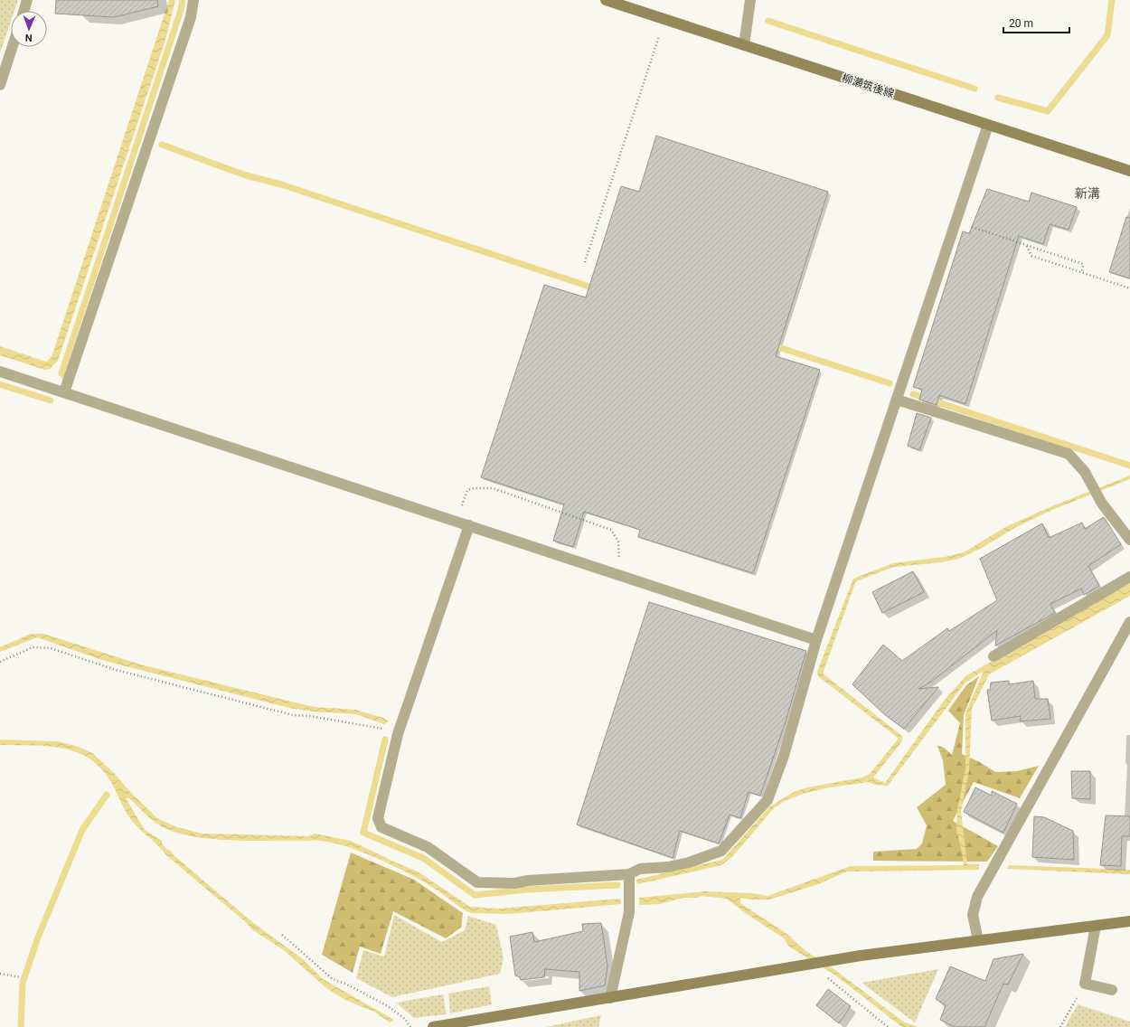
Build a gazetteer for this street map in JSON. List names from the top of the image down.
{
  "streets": {
    "street": ["柳瀬筑後線"]
  },
  "districts": ["新溝"],
  "scale_bar": "20 m",
  "north": "bottom"
}
